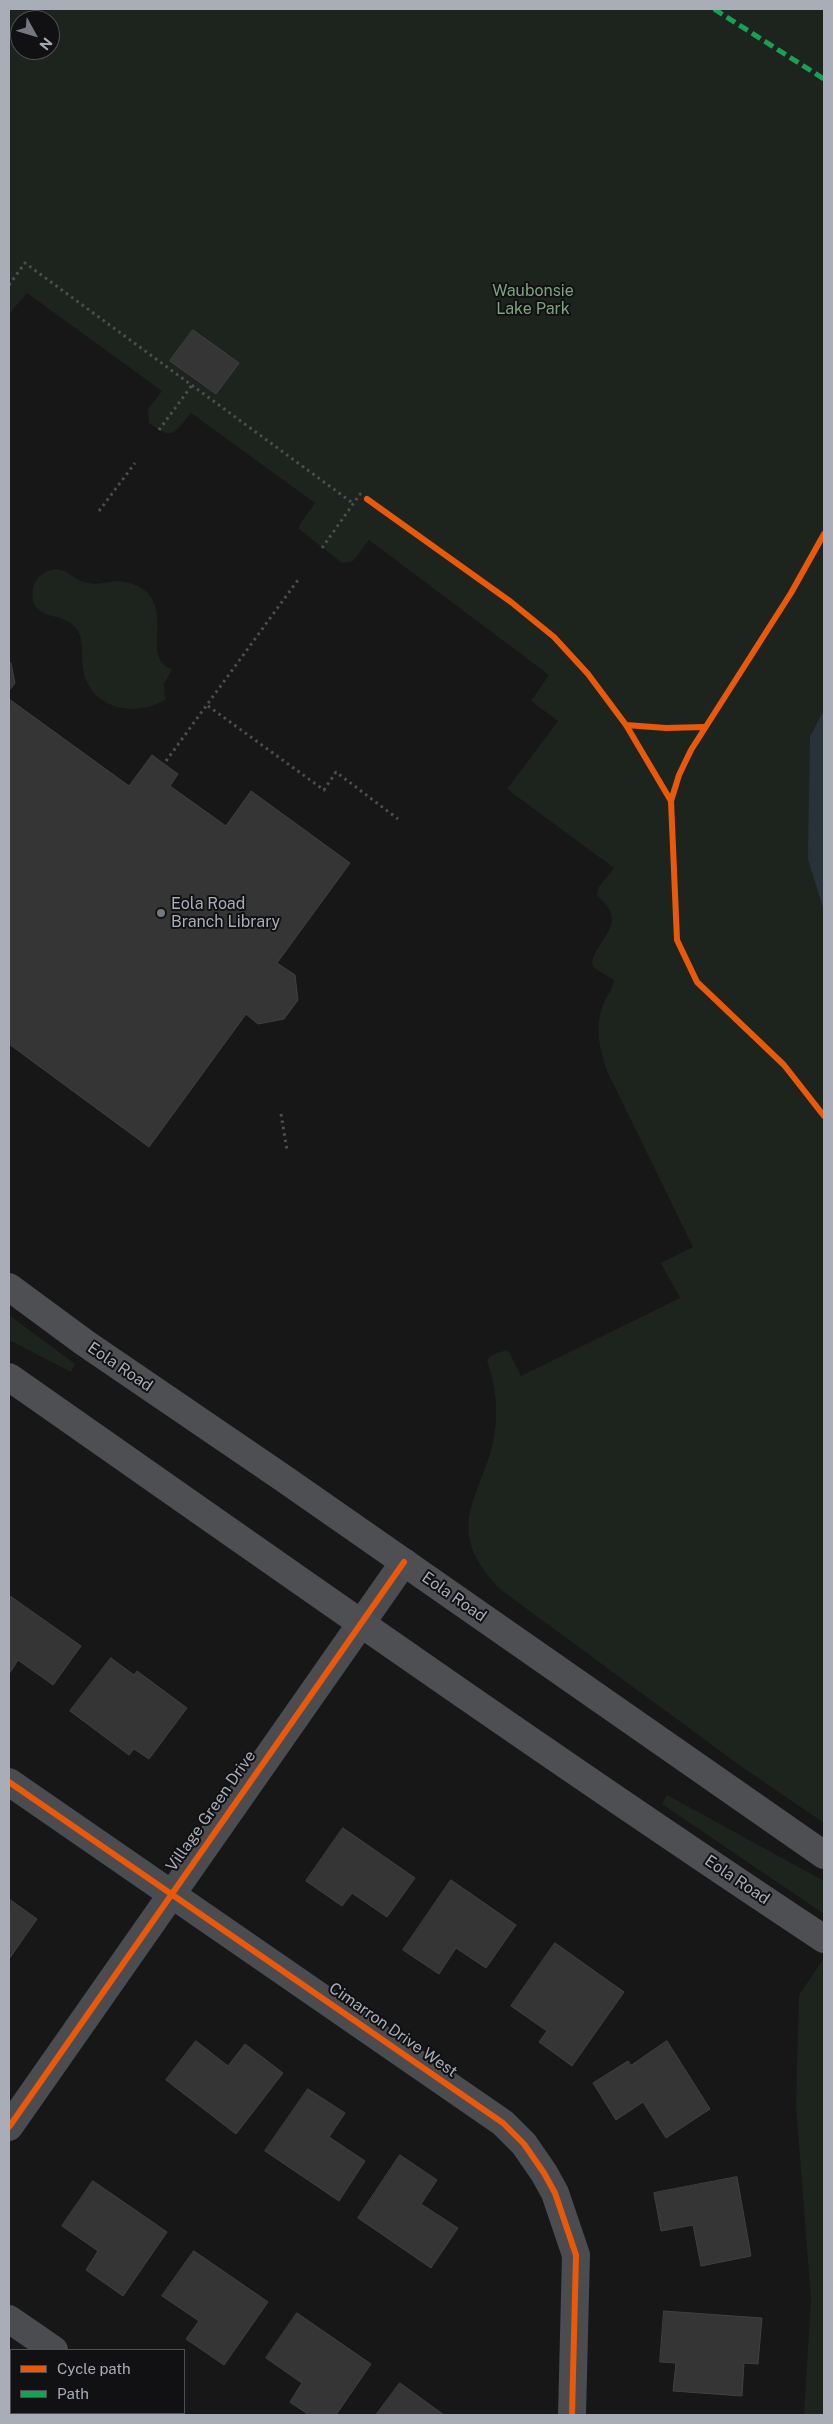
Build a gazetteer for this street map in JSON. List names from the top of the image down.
{
  "streets": {
    "main road": ["Eola Road"],
    "street": ["Village Green Drive", "Cimarron Drive West"]
  },
  "crossings": [
    ["Eola Road", "Village Green Drive"],
    ["Village Green Drive", "Cimarron Drive West"]
  ],
  "parks": ["Waubonsie Lake Park"],
  "places": ["Eola Road Branch Library"],
  "legend": ["Cycle path", "Path"],
  "north": "bottom right"
}
